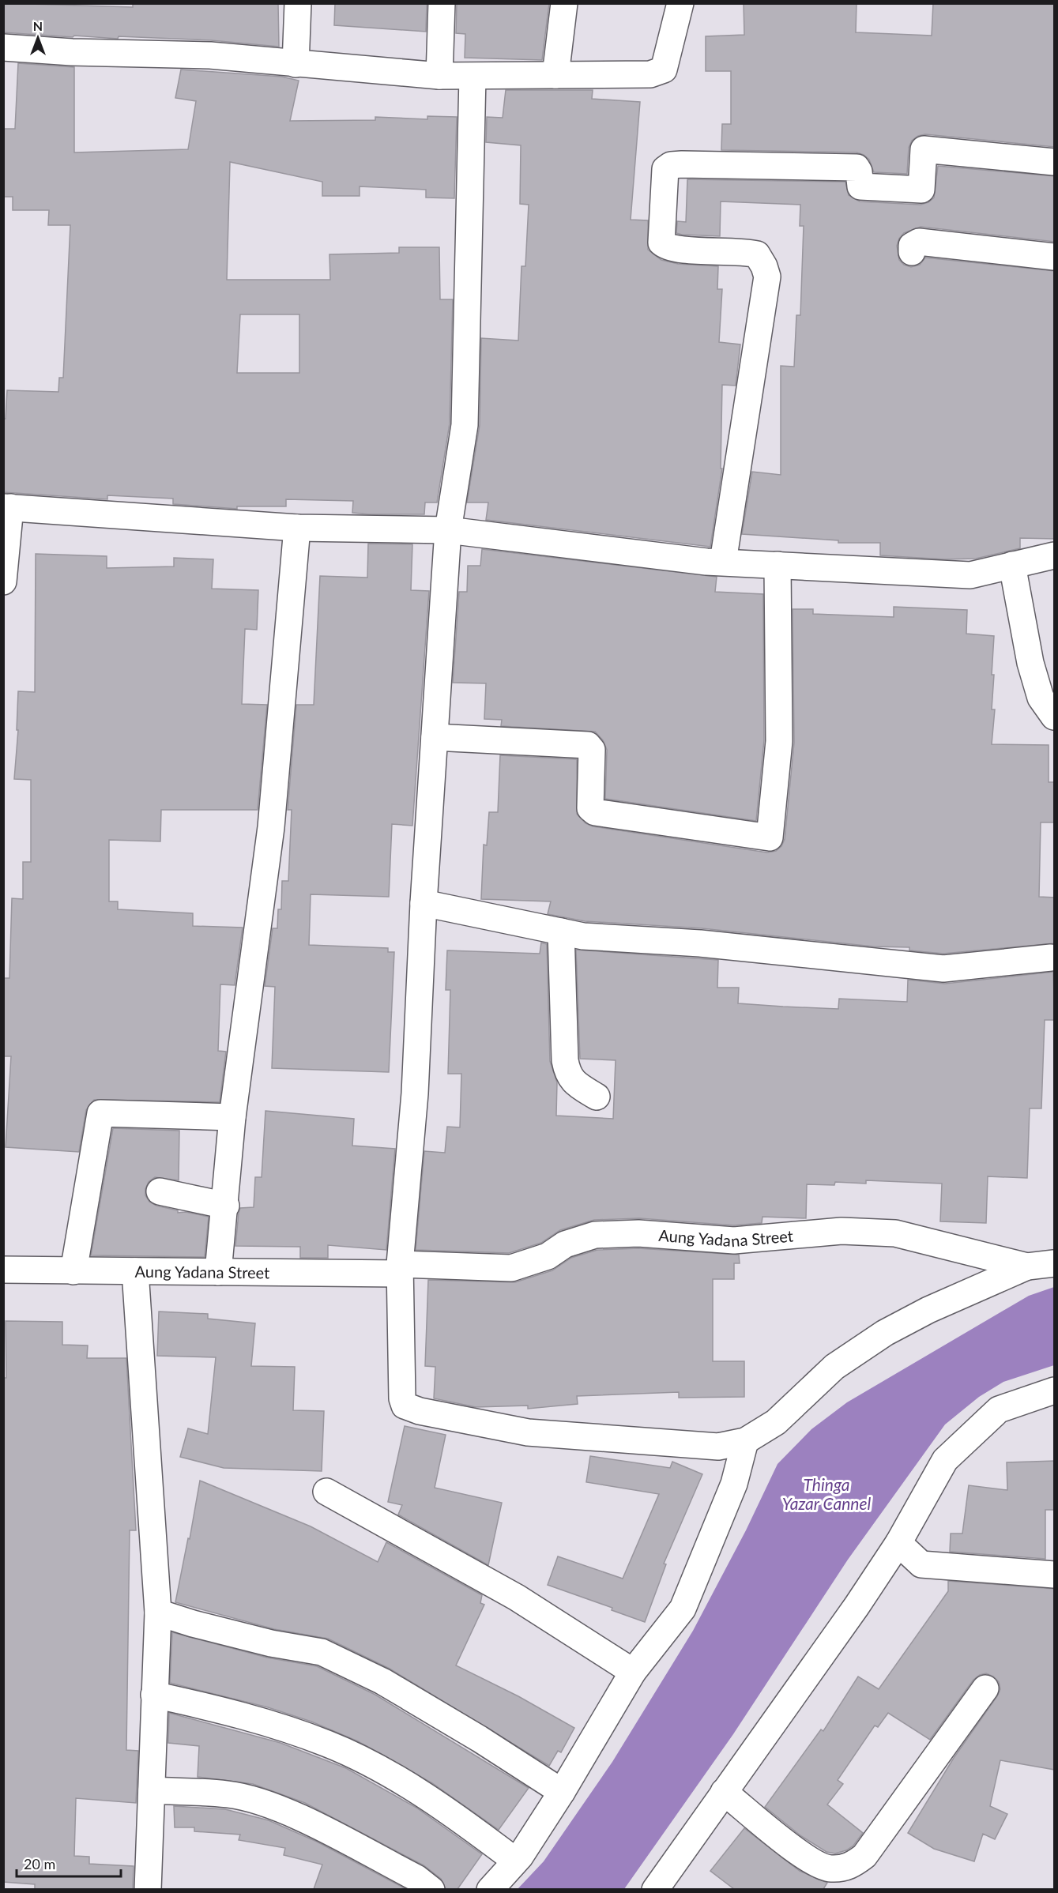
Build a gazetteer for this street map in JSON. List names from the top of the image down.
{
  "streets": {
    "street": ["Aung Yadana Street"]
  },
  "water": ["Thinga Yazar Cannel"],
  "scale_bar": "20 m",
  "north": "top"
}
